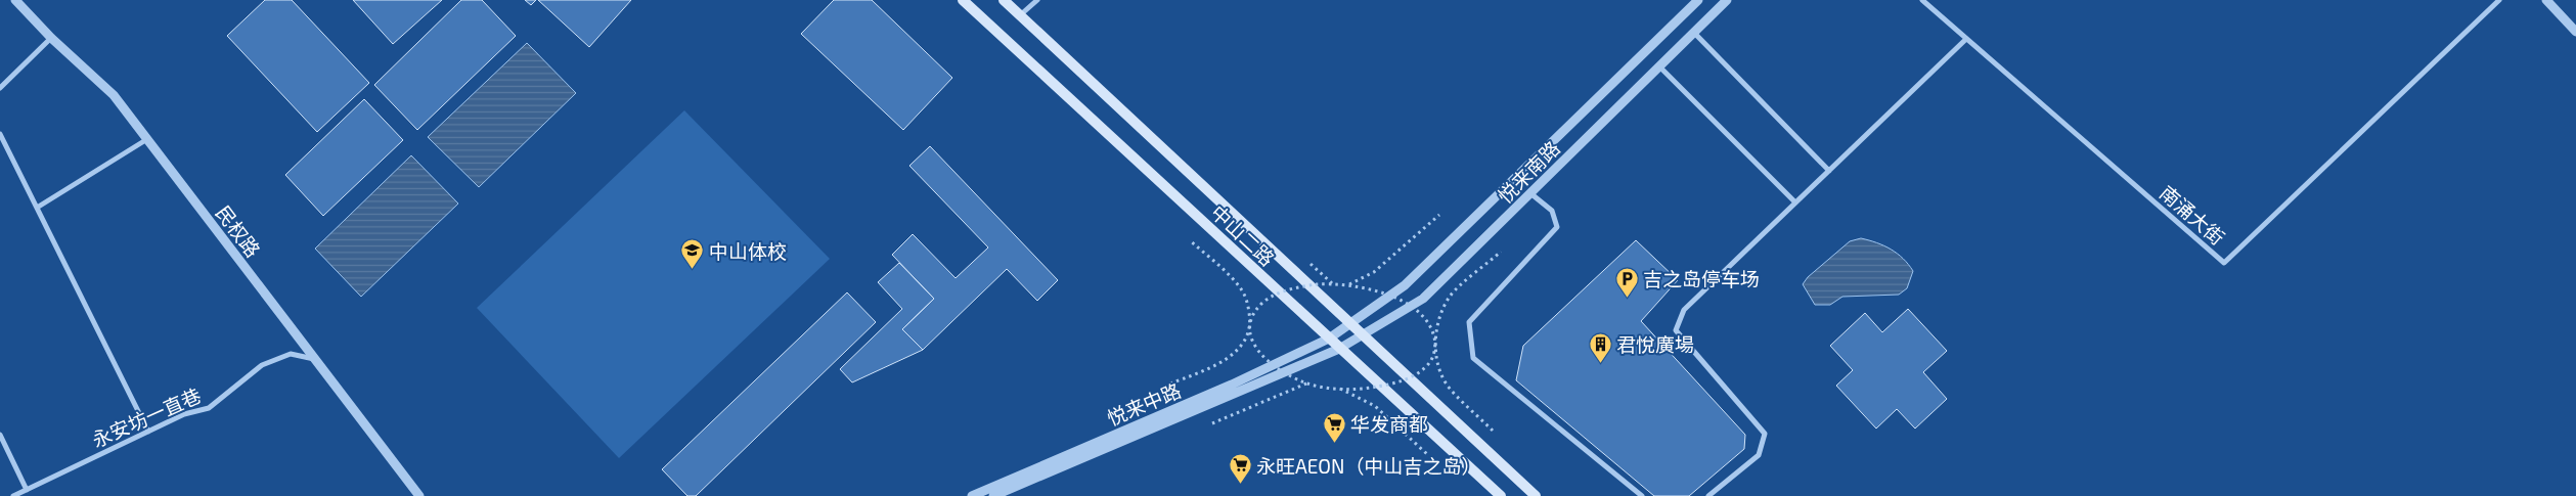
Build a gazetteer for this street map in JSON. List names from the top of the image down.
{
  "streets": {
    "main road": ["中山二路"],
    "street": [
      "悦来南路",
      "南涌大街",
      "民权路",
      "悦来中路",
      "永安坊一直巷"
    ]
  },
  "crossings": [
    ["悦来南路", "中山二路"],
    ["悦来南路", "悦来中路"],
    ["民权路", "永安坊一直巷"],
    ["中山二路", "悦来中路"]
  ],
  "places": {
    "school or university": ["中山体校"],
    "parking": ["吉之岛停车场"],
    "building": ["君悅廣場"],
    "supermarket": ["华发商都", "永旺AEON（中山吉之岛）"]
  }
}
